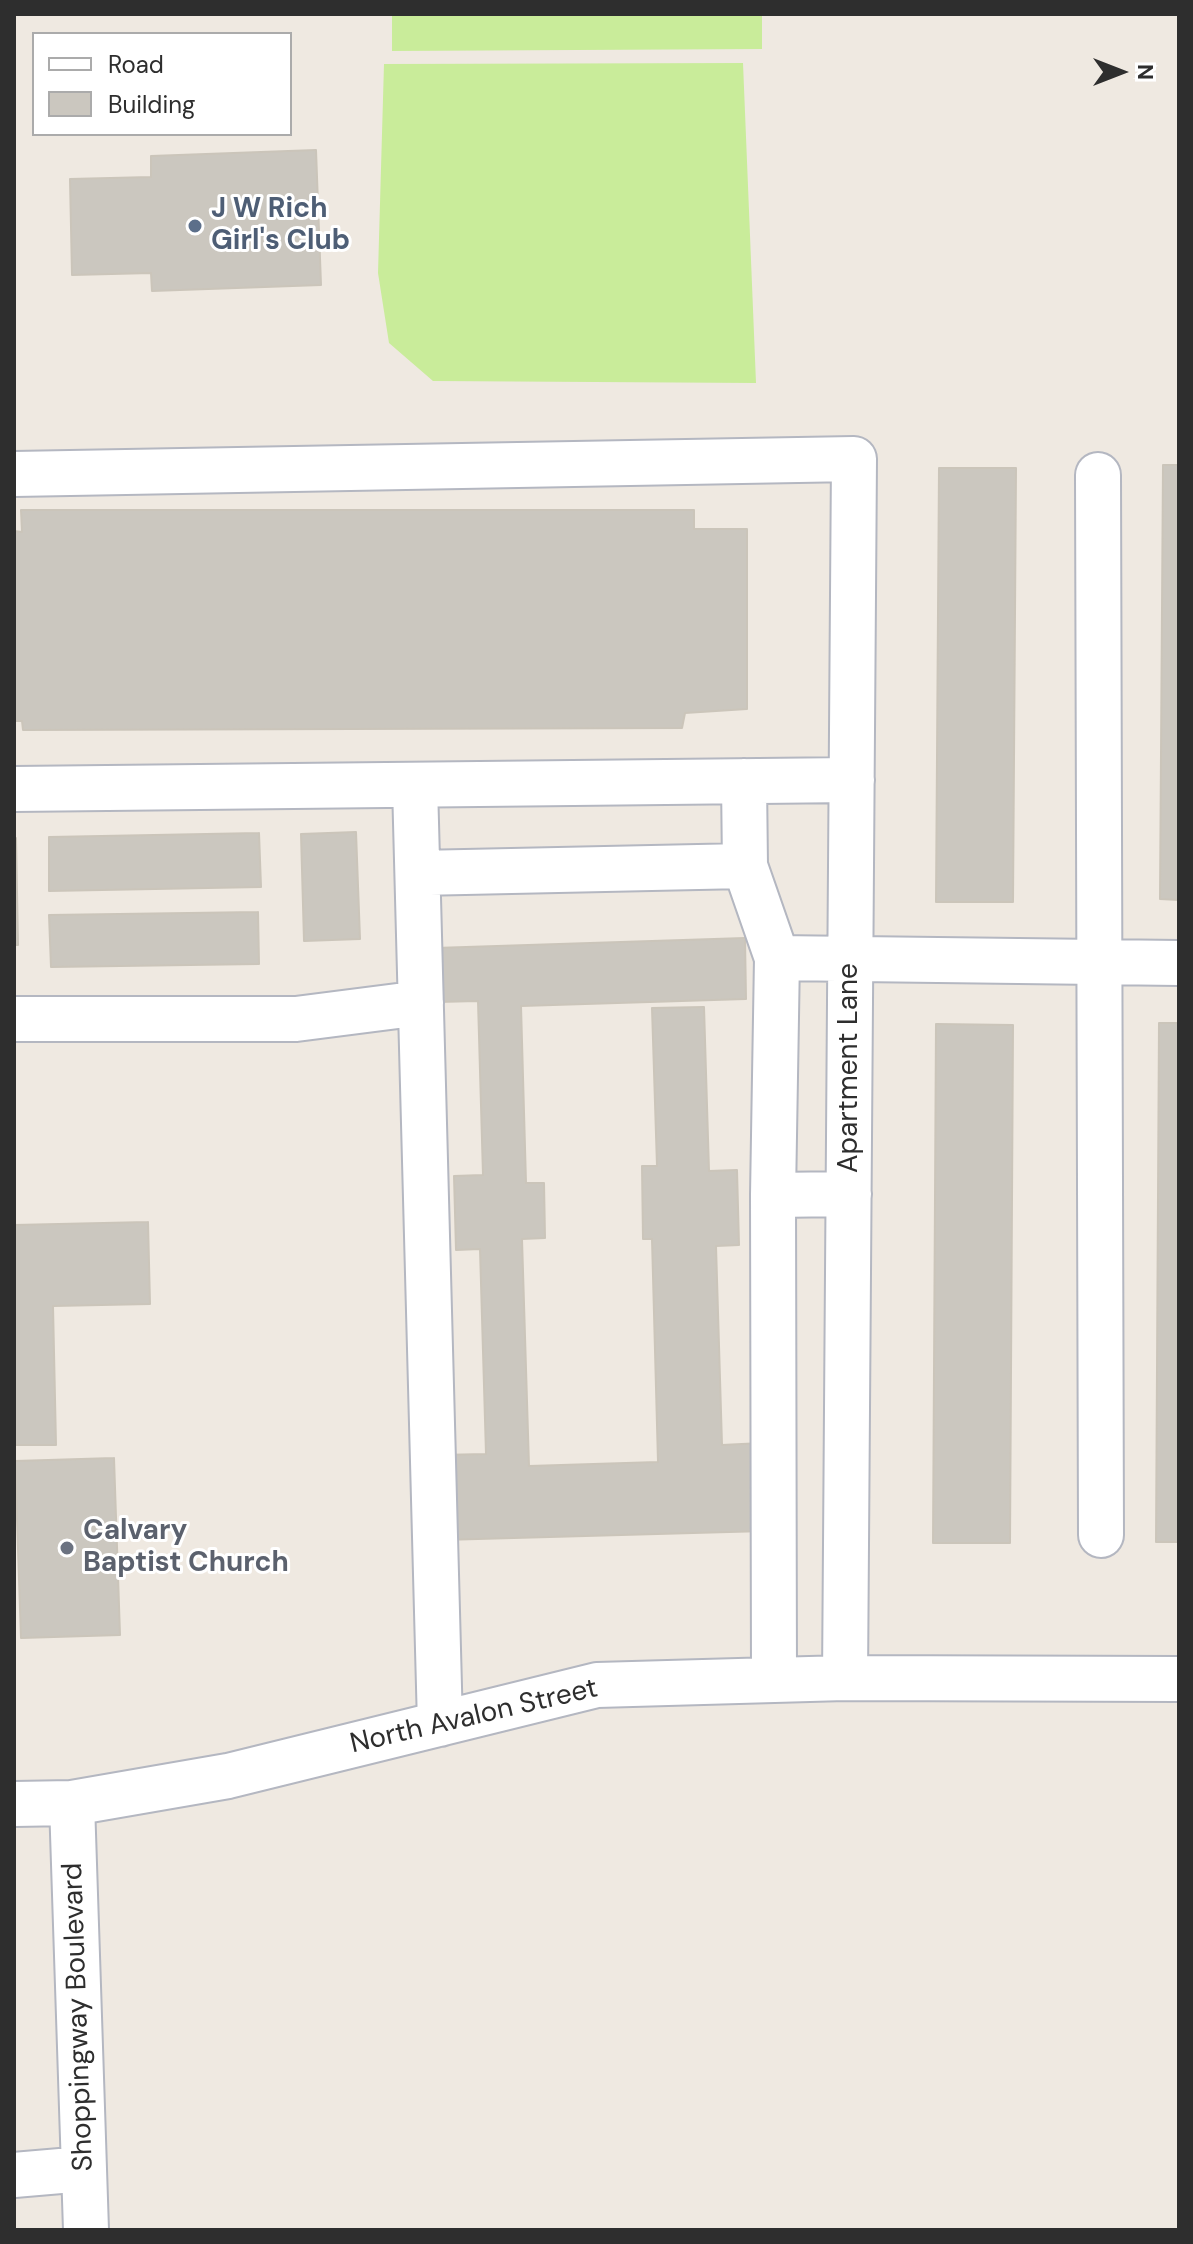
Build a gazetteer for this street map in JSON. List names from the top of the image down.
{
  "streets": {
    "street": ["Apartment Lane", "North Avalon Street", "Shoppingway Boulevard"]
  },
  "crossings": [
    ["Apartment Lane", "North Avalon Street"],
    ["North Avalon Street", "Shoppingway Boulevard"]
  ],
  "places": ["J W Rich Girl's Club", "Calvary Baptist Church"],
  "legend": ["Road", "Building"],
  "north": "right"
}
